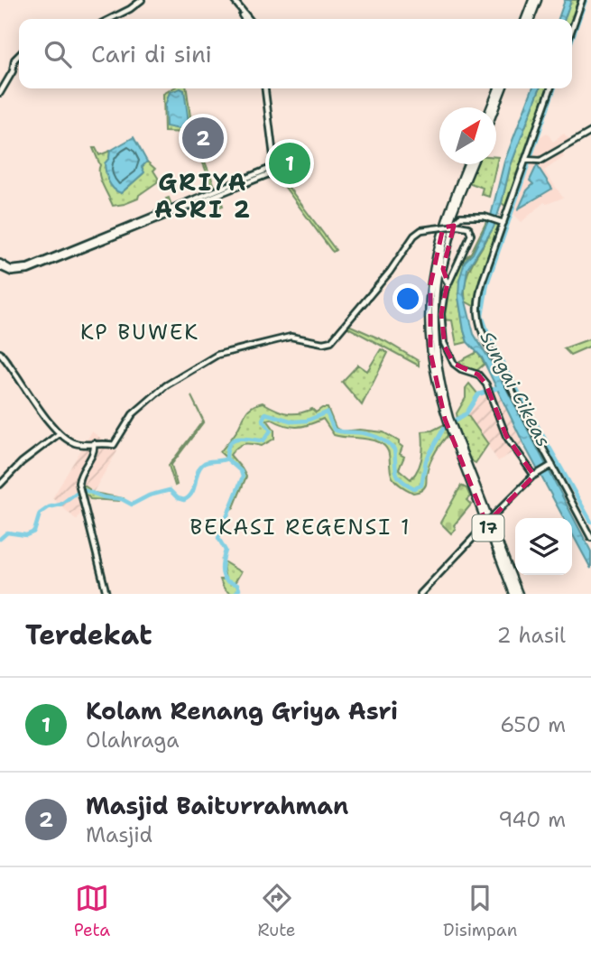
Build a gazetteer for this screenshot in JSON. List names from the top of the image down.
{
  "streets": {
    "highway": ["17"]
  },
  "districts": ["GRIYA ASRI 2", "KP BUWEK", "BEKASI REGENSI 1"],
  "water": ["Sungai Cikeas"],
  "north": "top right",
  "page": {
    "search": "Cari di sini",
    "pins": ["2", "1"],
    "heading": ["Terdekat", "2 hasil"],
    "list": [
      {
        "mark": "1",
        "name": "Kolam Renang Griya Asri",
        "note": "Olahraga",
        "value": "650 m"
      },
      {
        "mark": "2",
        "name": "Masjid Baiturrahman",
        "note": "Masjid",
        "value": "940 m"
      }
    ],
    "nav": ["Peta", "Rute", "Disimpan"]
  }
}
